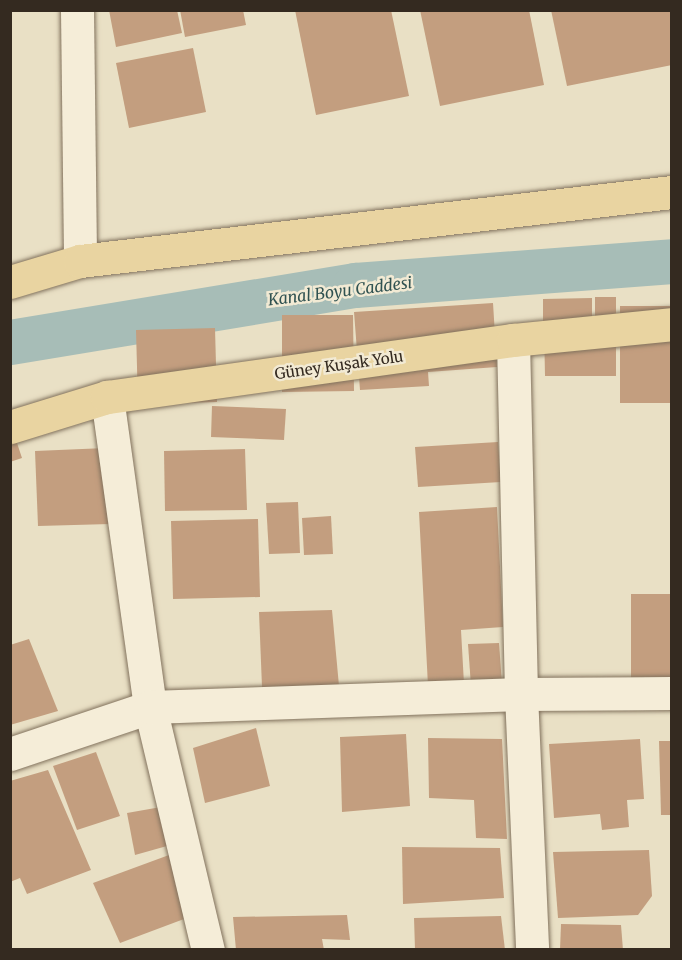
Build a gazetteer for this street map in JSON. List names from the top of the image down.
{
  "streets": {
    "main road": ["Güney Kuşak Yolu"]
  },
  "water": ["Kanal Boyu Caddesi"]
}
